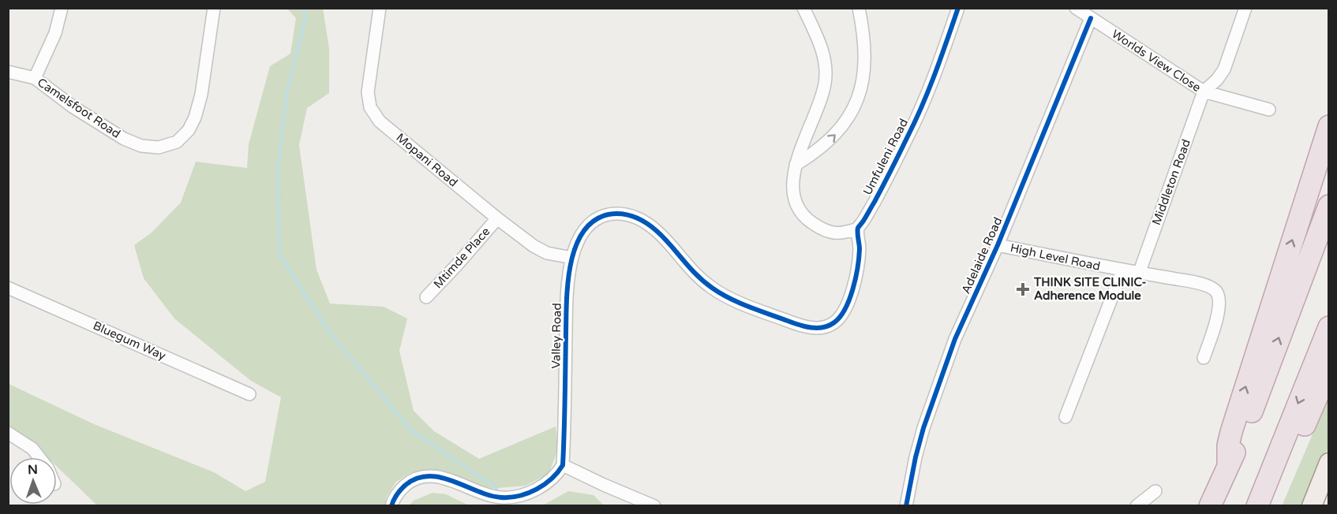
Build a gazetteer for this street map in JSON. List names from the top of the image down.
{
  "streets": {
    "street": [
      "Worlds View Close",
      "Camelsfoot Road",
      "Umfuleni Road",
      "Mopani Road",
      "Middleton Road",
      "Adelaide Road",
      "High Level Road",
      "Mtimde Place",
      "Valley Road",
      "Bluegum Way"
    ]
  },
  "crossings": [
    ["Worlds View Close", "Middleton Road"],
    ["Worlds View Close", "Adelaide Road"],
    ["Umfuleni Road", "Valley Road"],
    ["Mopani Road", "Mtimde Place"],
    ["Mopani Road", "Valley Road"],
    ["Middleton Road", "High Level Road"],
    ["Adelaide Road", "High Level Road"]
  ],
  "places": {
    "health": ["THINK SITE CLINIC- Adherence Module"]
  },
  "north": "top"
}
